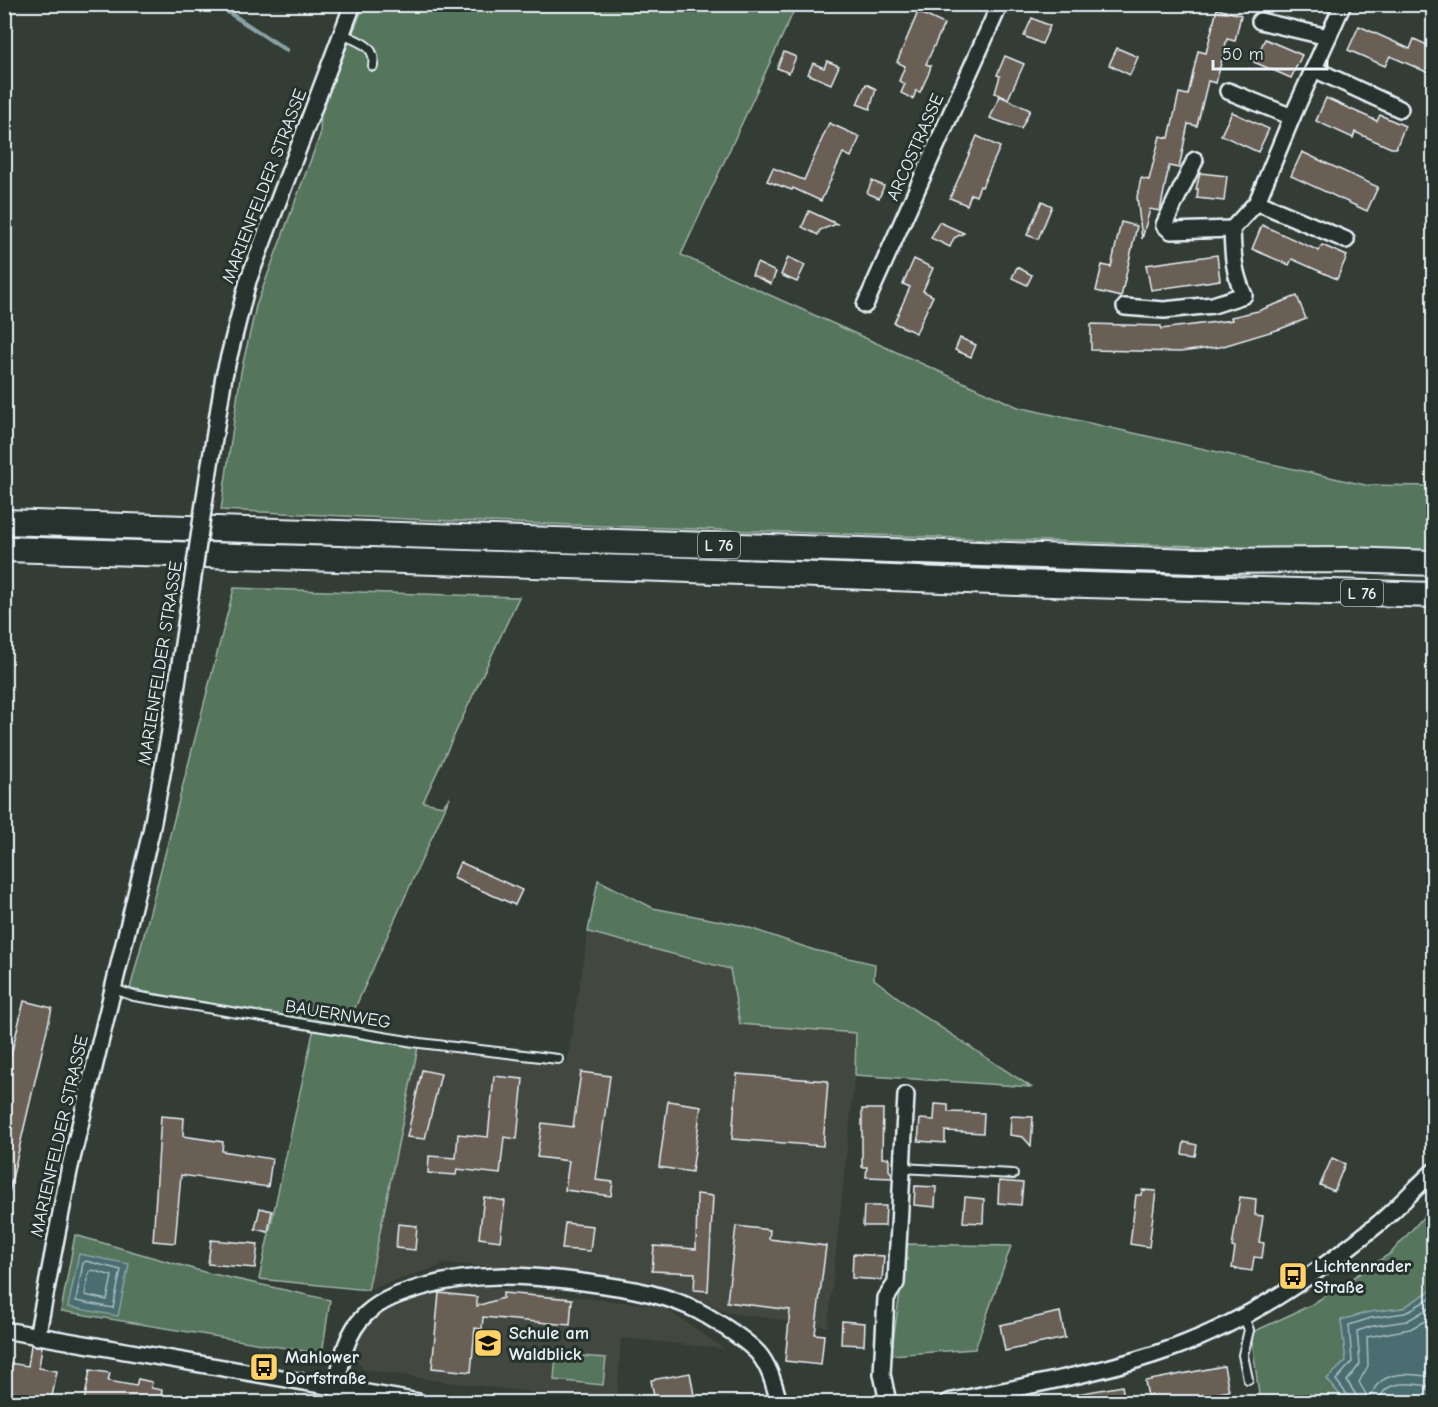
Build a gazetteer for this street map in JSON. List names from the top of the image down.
{
  "streets": {
    "main road": ["L 76"],
    "street": ["ARCOSTRASSE", "MARIENFELDER STRASSE"],
    "lane": ["BAUERNWEG"]
  },
  "crossings": [
    ["MARIENFELDER STRASSE", "BAUERNWEG"]
  ],
  "places": {
    "bus stop": ["Lichtenrader Straße", "Mahlower Dorfstraße"],
    "school or university": ["Schule am Waldblick"]
  },
  "scale_bar": "50 m"
}
